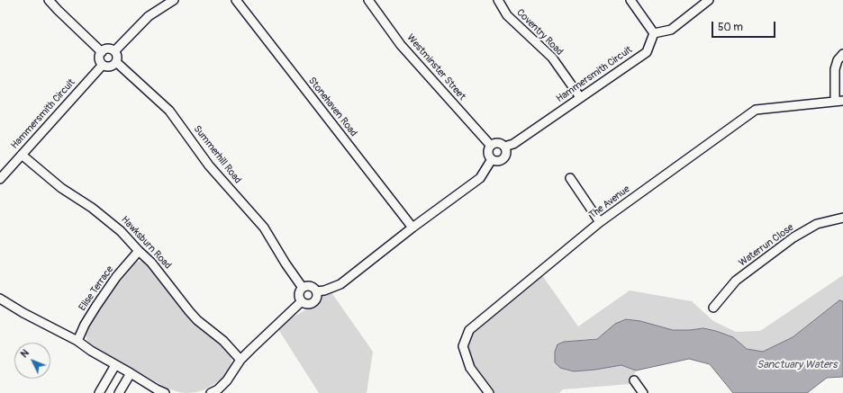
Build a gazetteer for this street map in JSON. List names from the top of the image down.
{
  "streets": {
    "street": [
      "Coventry Road",
      "Westminster Street",
      "Hammersmith Circuit",
      "Stonehaven Road",
      "Summerhill Road",
      "The Avenue",
      "Hawksburn Road",
      "Waterrun Close",
      "Elise Terrace"
    ]
  },
  "crossings": [
    ["Coventry Road", "Hammersmith Circuit"],
    ["Westminster Street", "Hammersmith Circuit"],
    ["Hammersmith Circuit", "Summerhill Road"],
    ["Hammersmith Circuit", "Hawksburn Road"],
    ["Hawksburn Road", "Elise Terrace"]
  ],
  "water": ["Sanctuary Waters"],
  "scale_bar": "50 m",
  "north": "top left"
}
